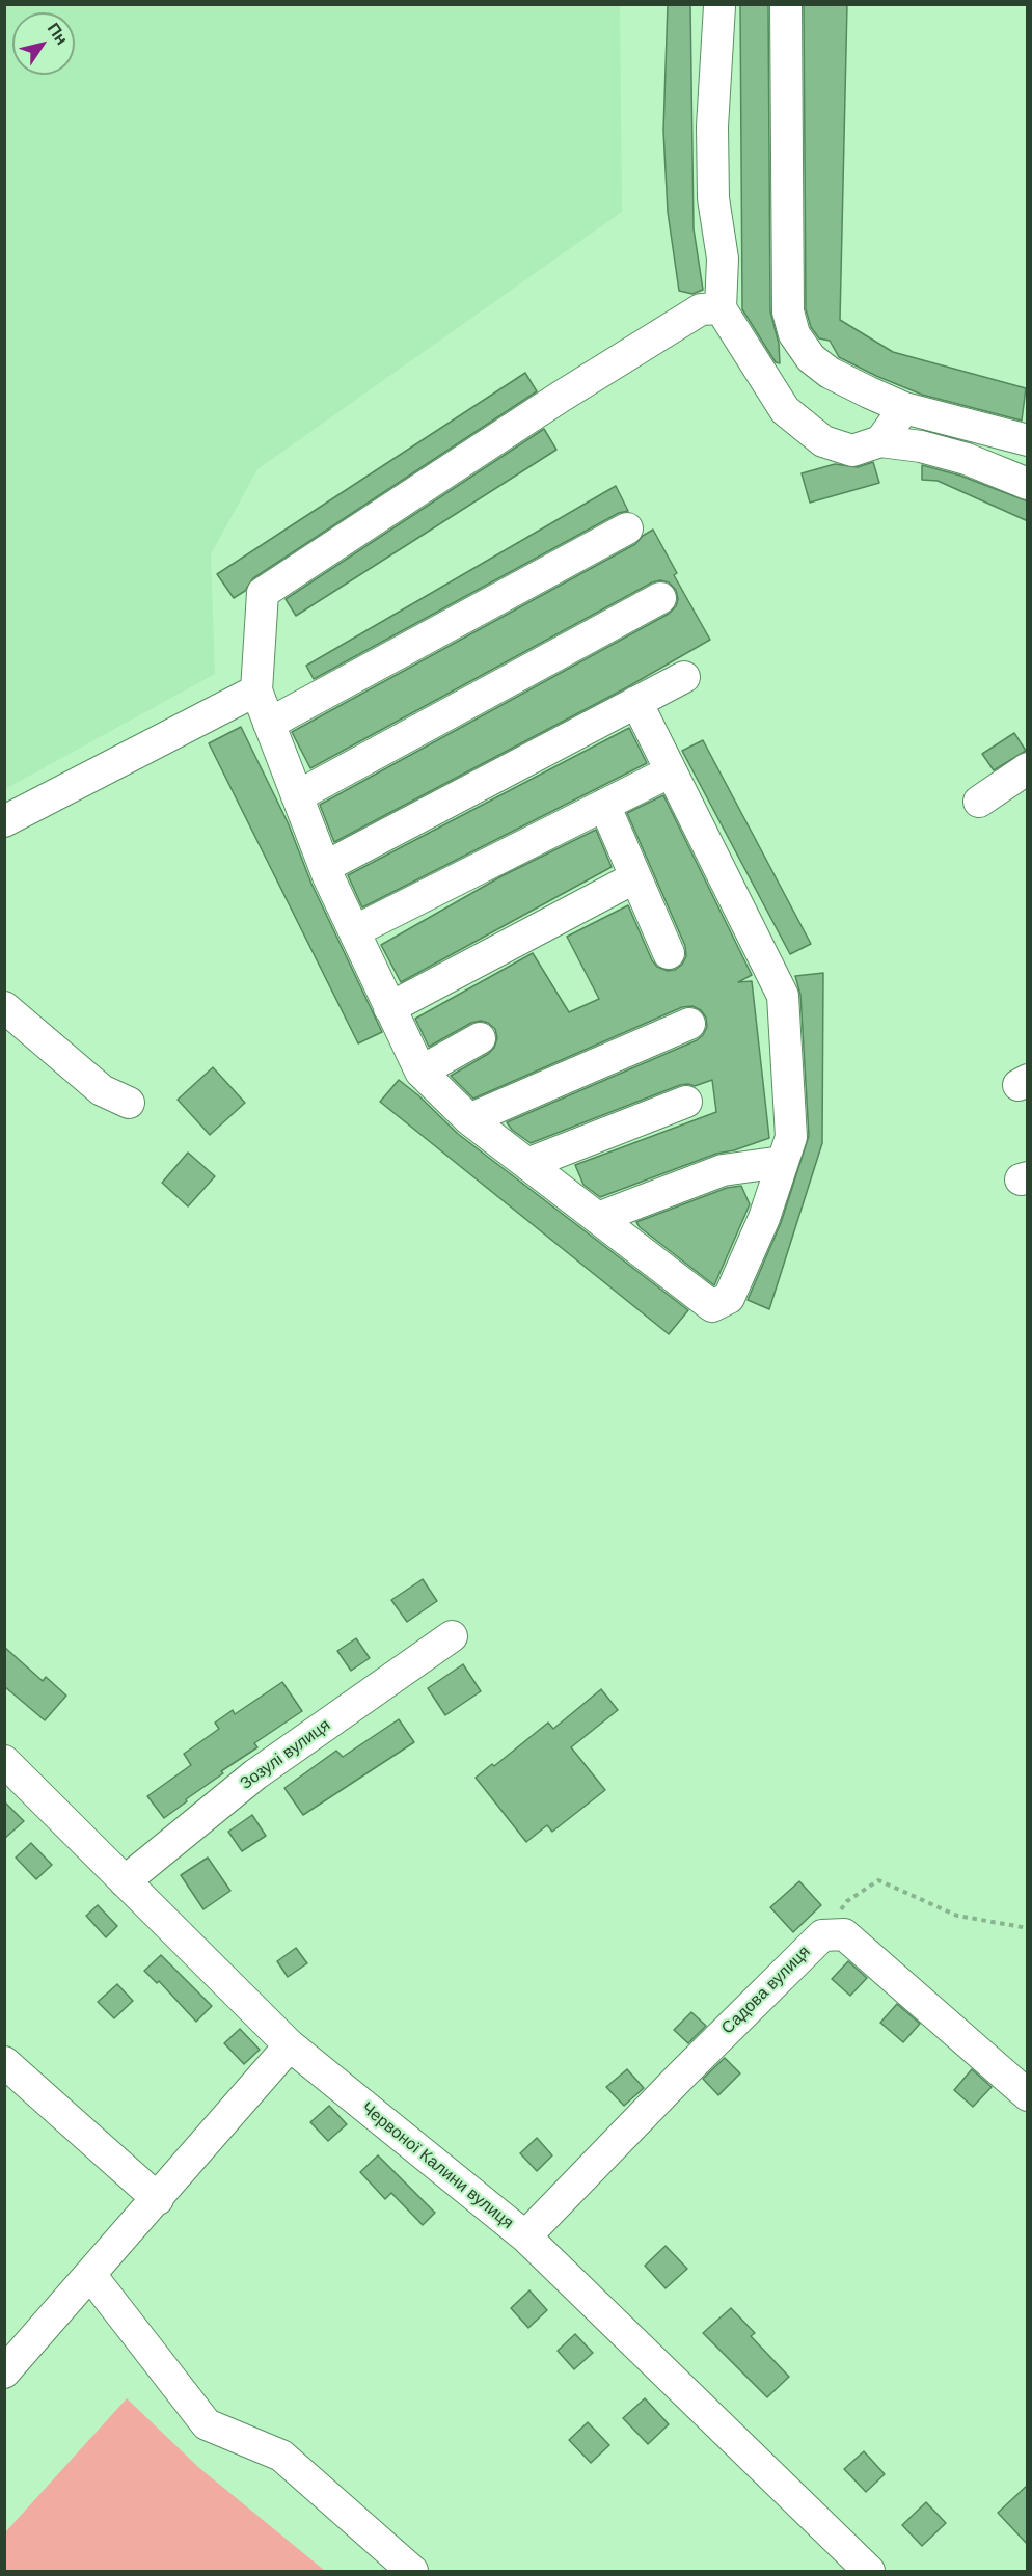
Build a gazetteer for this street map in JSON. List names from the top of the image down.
{
  "streets": {
    "street": ["Зозулі вулиця", "Садова вулиця", "Червоної Калини вулиця"]
  },
  "crossings": [
    ["Зозулі вулиця", "Червоної Калини вулиця"],
    ["Садова вулиця", "Червоної Калини вулиця"]
  ],
  "north": "top right"
}
